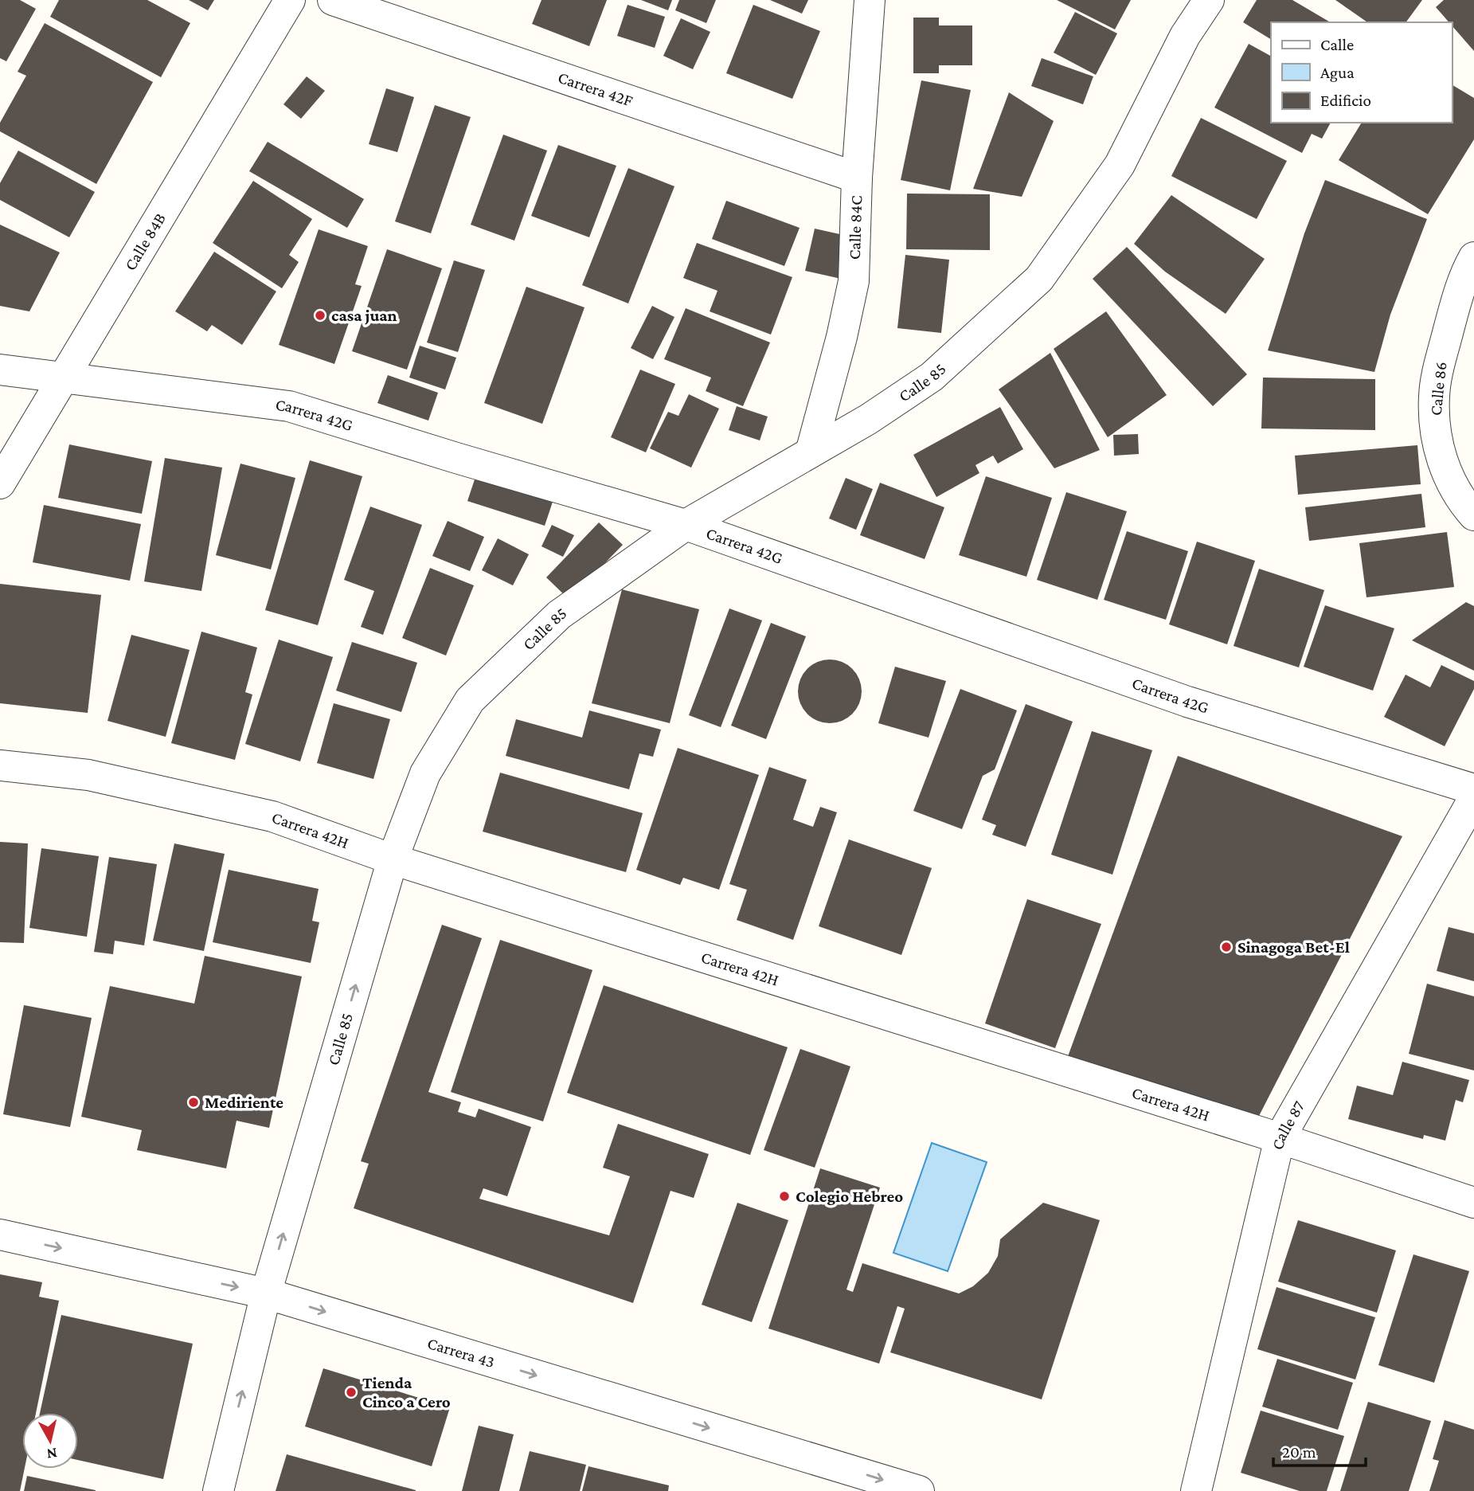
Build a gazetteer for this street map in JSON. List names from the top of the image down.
{
  "streets": {
    "street": [
      "Carrera 42F",
      "Calle 84C",
      "Calle 84B",
      "Calle 85",
      "Calle 86",
      "Carrera 42G",
      "Carrera 42H",
      "Calle 87",
      "Carrera 43"
    ]
  },
  "crossings": [
    ["Carrera 42F", "Calle 84C"],
    ["Calle 84C", "Calle 85"],
    ["Calle 84B", "Carrera 42G"],
    ["Calle 85", "Carrera 42G"],
    ["Calle 85", "Carrera 42H"],
    ["Calle 85", "Carrera 43"],
    ["Carrera 42H", "Calle 87"]
  ],
  "one_way": ["Calle 85", "Carrera 43"],
  "places": [
    "casa juan",
    "Sinagoga Bet-El",
    "Mediriente",
    "Colegio Hebreo",
    "Tienda Cinco a Cero"
  ],
  "legend": ["Calle", "Agua", "Edificio"],
  "scale_bar": "20 m",
  "north": "bottom"
}
